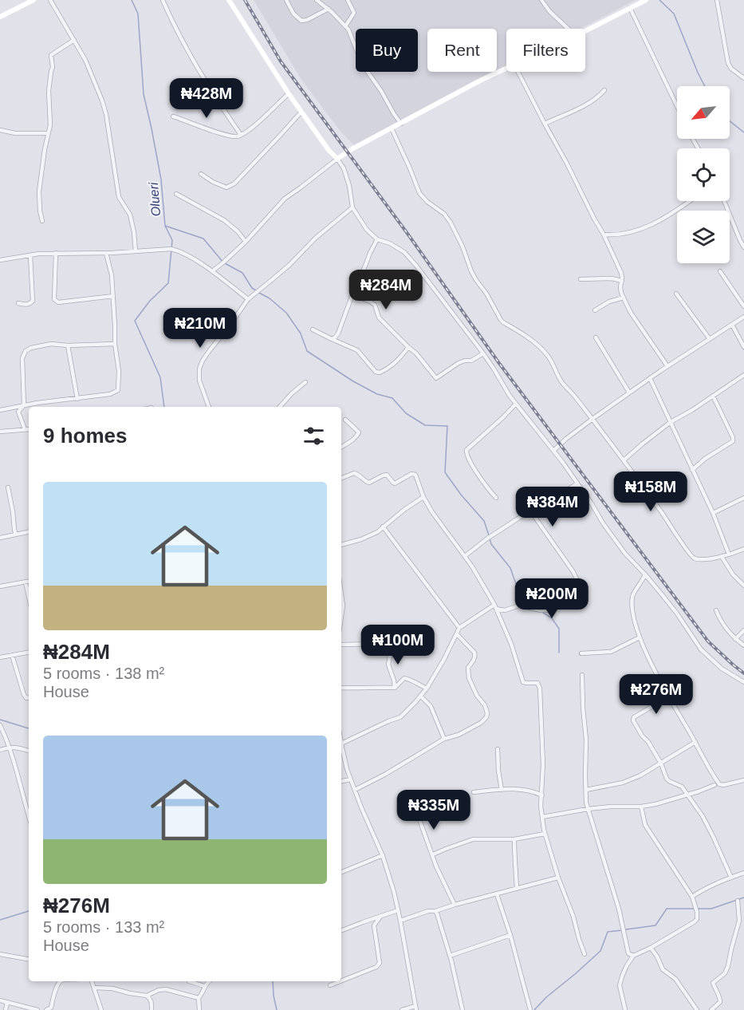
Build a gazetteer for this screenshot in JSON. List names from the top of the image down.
{
  "water": ["Olueri"],
  "north": "bottom left",
  "page": {
    "chip": ["Buy", "Rent", "Filters"],
    "price": [
      "₦428M",
      "₦284M",
      "₦210M",
      "₦158M",
      "₦384M",
      "₦200M",
      "₦100M",
      "₦276M",
      "₦335M"
    ],
    "heading": "9 homes",
    "list": [
      {
        "name": "₦284M",
        "note": "5 rooms · 138 m² · House"
      },
      {
        "name": "₦276M",
        "note": "5 rooms · 133 m² · House"
      }
    ]
  }
}
